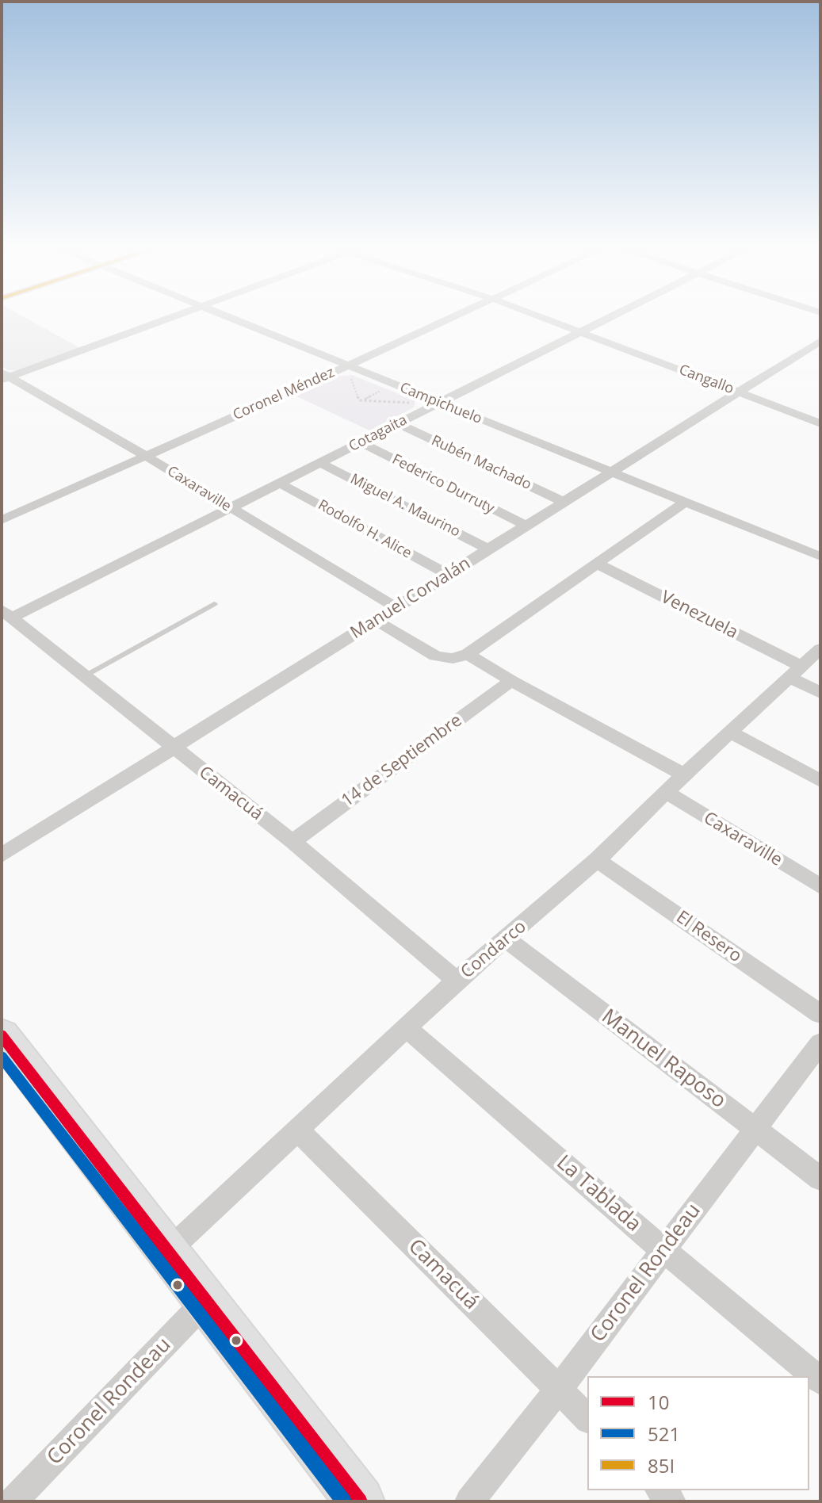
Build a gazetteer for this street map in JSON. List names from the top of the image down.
{
  "streets": {
    "street": [
      "Cangallo",
      "Coronel Méndez",
      "Campichuelo",
      "Cotagaita",
      "Rubén Machado",
      "Federico Durruty",
      "Caxaraville",
      "Miguel A. Maurino",
      "Rodolfo H. Alice",
      "Manuel Corvalán",
      "Venezuela",
      "14 de Septiembre",
      "Camacuá",
      "El Resero",
      "Condarco",
      "Manuel Raposo",
      "La Tablada",
      "Coronel Rondeau"
    ]
  },
  "crossings": [
    ["Cangallo", "Cotagaita"],
    ["Cangallo", "Manuel Corvalán"],
    ["Coronel Méndez", "Campichuelo"],
    ["Coronel Méndez", "Caxaraville"],
    ["Campichuelo", "Cotagaita"],
    ["Campichuelo", "Manuel Corvalán"],
    ["Cotagaita", "Rubén Machado"],
    ["Cotagaita", "Federico Durruty"],
    ["Cotagaita", "Caxaraville"],
    ["Cotagaita", "Miguel A. Maurino"],
    ["Cotagaita", "Rodolfo H. Alice"],
    ["Cotagaita", "Camacuá"],
    ["Rubén Machado", "Manuel Corvalán"],
    ["Federico Durruty", "Manuel Corvalán"],
    ["Caxaraville", "Manuel Corvalán"],
    ["Caxaraville", "Condarco"],
    ["Miguel A. Maurino", "Manuel Corvalán"],
    ["Rodolfo H. Alice", "Manuel Corvalán"],
    ["Manuel Corvalán", "Camacuá"],
    ["Venezuela", "Condarco"],
    ["14 de Septiembre", "Camacuá"],
    ["Camacuá", "Condarco"],
    ["Camacuá", "Coronel Rondeau"],
    ["El Resero", "Condarco"],
    ["Condarco", "Manuel Raposo"],
    ["Condarco", "La Tablada"],
    ["Manuel Raposo", "Coronel Rondeau"],
    ["La Tablada", "Coronel Rondeau"]
  ],
  "lines": ["transit line 10", "transit line 521"],
  "legend": ["10", "521", "85I"]
}
